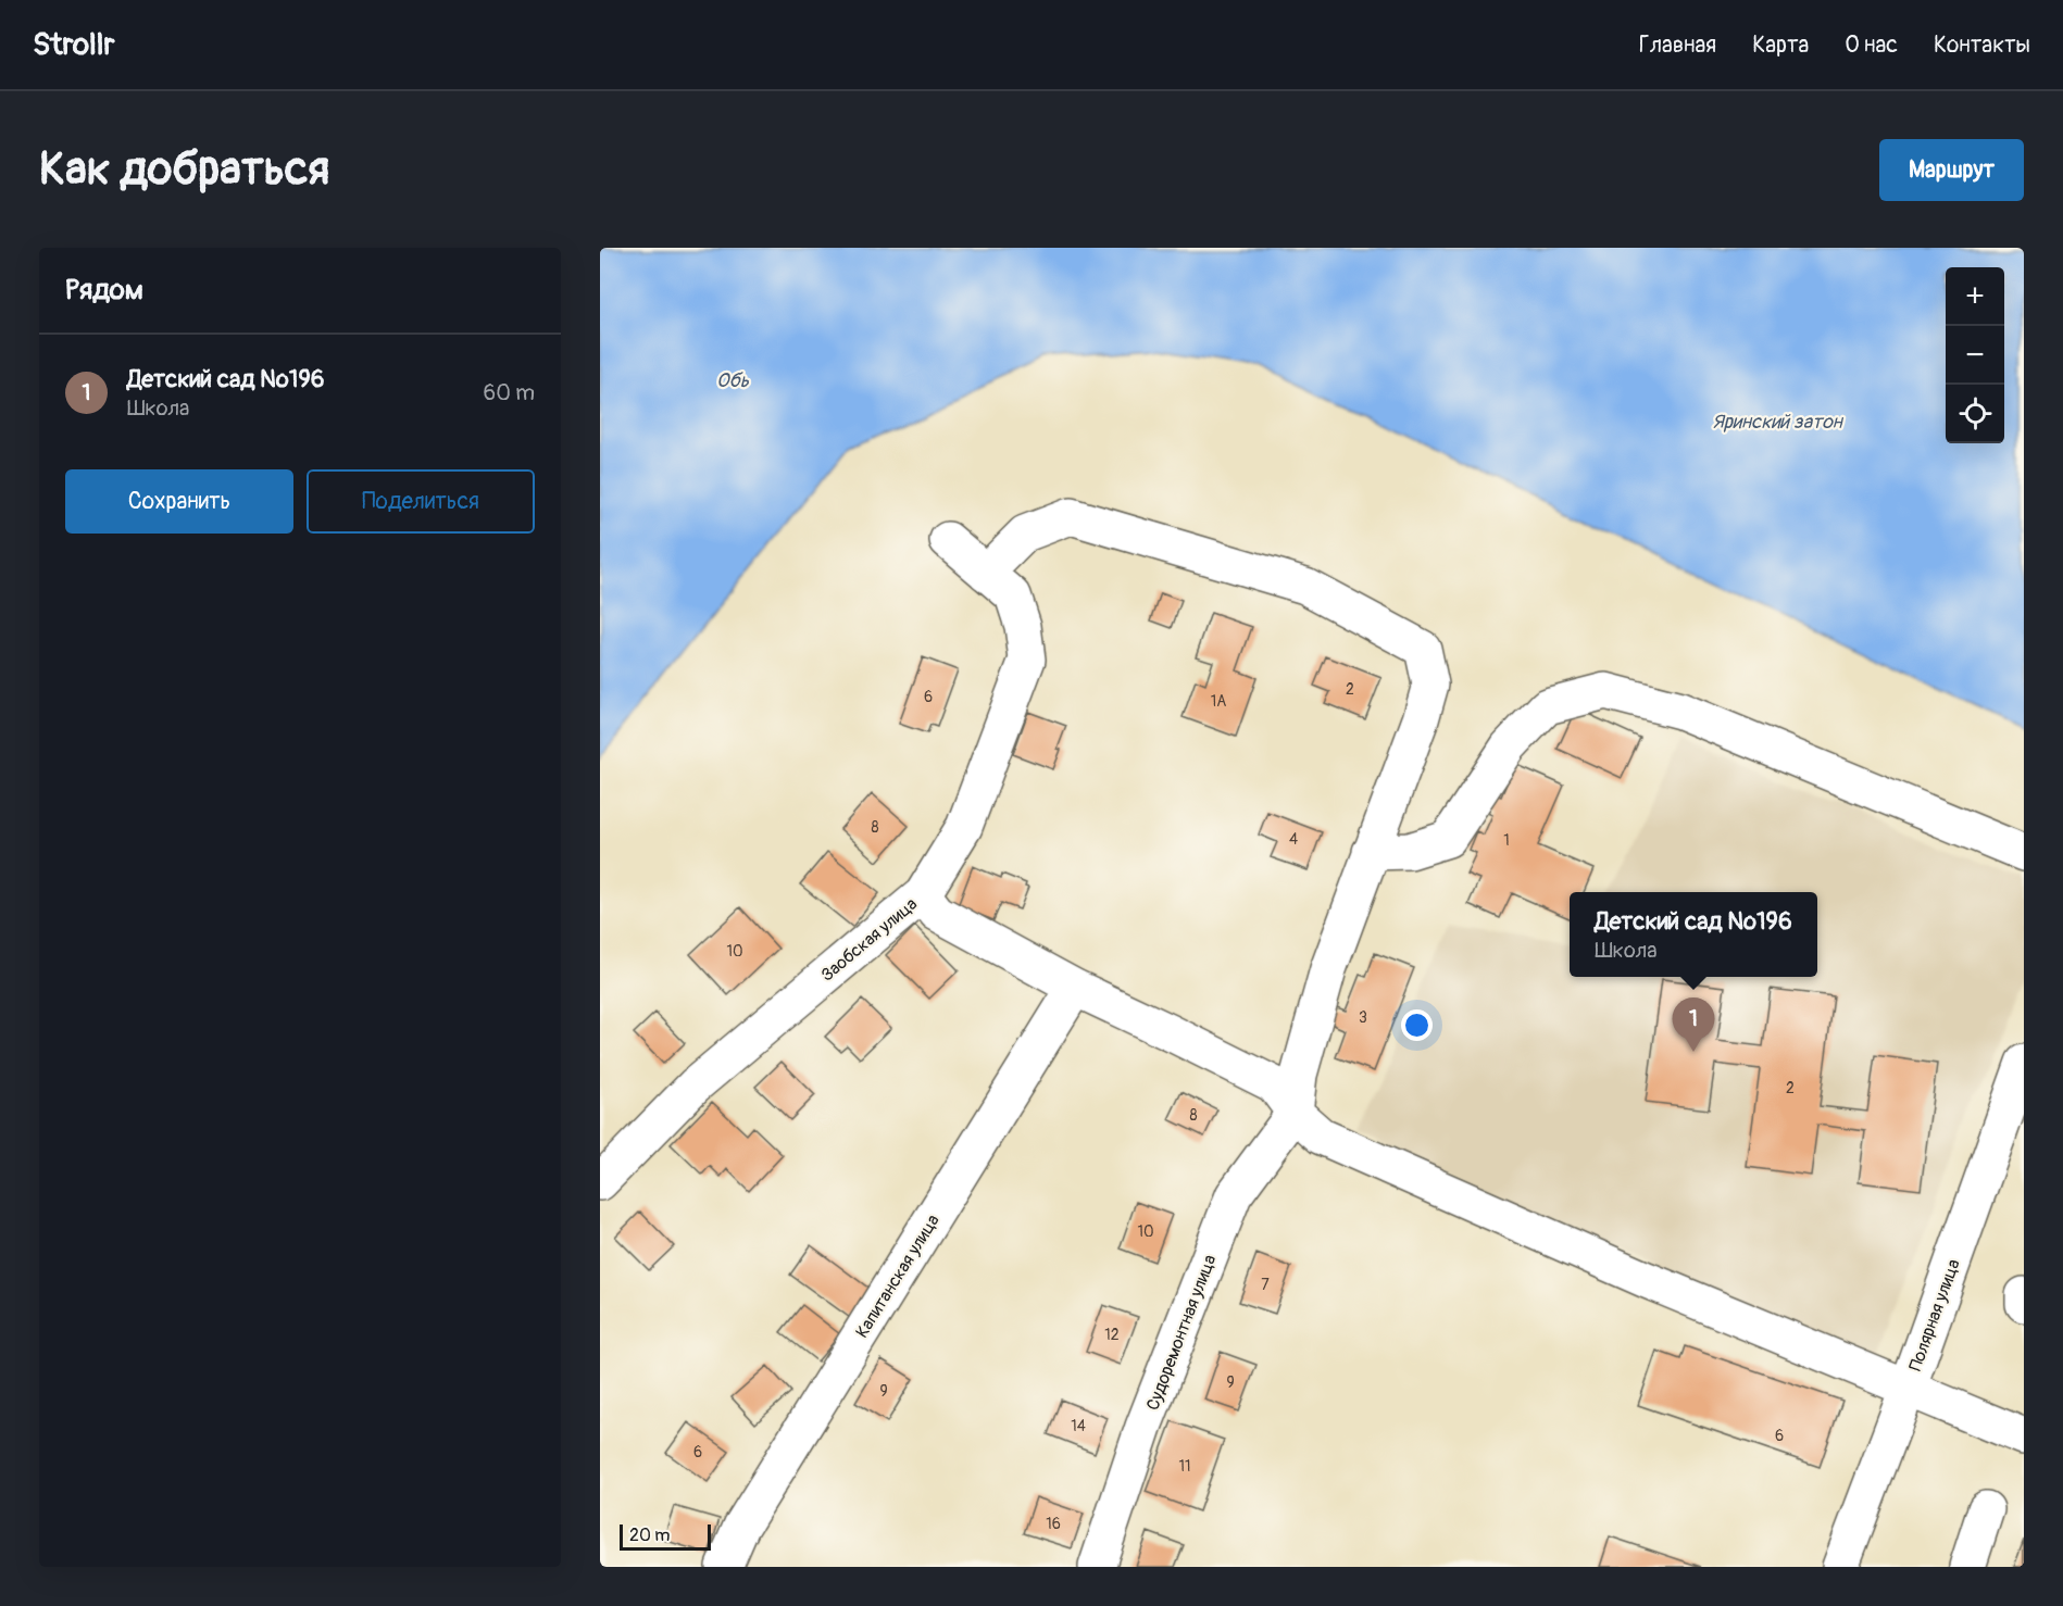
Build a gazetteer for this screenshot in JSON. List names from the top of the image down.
{
  "streets": {
    "street": [
      "Заобская улица",
      "Капитанская улица",
      "Полярная улица",
      "Судоремонтная улица"
    ]
  },
  "water": ["Обь", "Яринский затон"],
  "house_numbers": [
    "2",
    "6",
    "1А",
    "8",
    "4",
    "1",
    "10",
    "3",
    "2",
    "8",
    "10",
    "7",
    "12",
    "9",
    "9",
    "14",
    "6",
    "6",
    "11",
    "16"
  ],
  "scale_bar": "20 m",
  "page": {
    "header": "Strollr",
    "nav": [
      "Главная",
      "Карта",
      "О нас",
      "Контакты"
    ],
    "buttons": [
      "Маршрут",
      ["Сохранить", "Поделиться"]
    ],
    "title": "Как добраться",
    "heading": "Рядом",
    "map_buttons": ["+", "−"],
    "list": [
      {
        "mark": "1",
        "name": "Детский сад №196",
        "note": "Школа",
        "value": "60 m"
      }
    ],
    "popup": ["Детский сад №196", "Школа"],
    "pins": "1",
    "scale": "20 m"
  }
}
